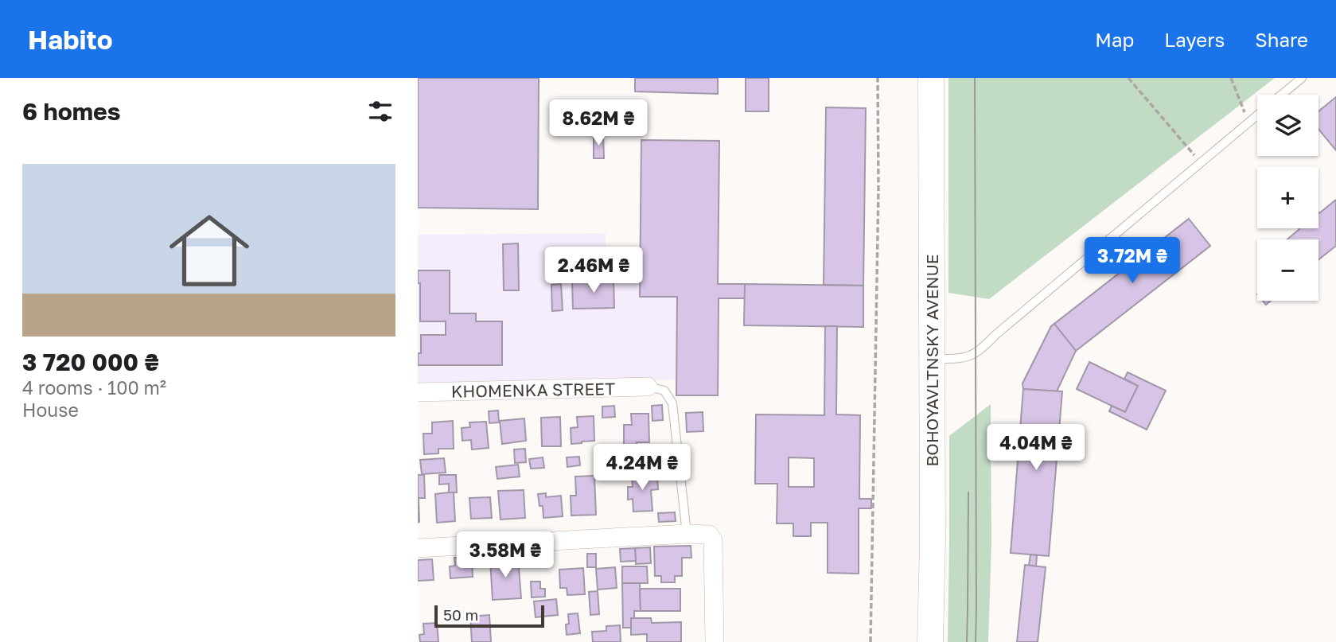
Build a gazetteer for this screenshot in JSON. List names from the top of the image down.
{
  "streets": {
    "main road": ["BOHOYAVLTNSKY AVENUE"],
    "street": ["KHOMENKA STREET"]
  },
  "scale_bar": "50 m",
  "page": {
    "header": "Habito",
    "nav": ["Map", "Layers", "Share"],
    "heading": "6 homes",
    "map_buttons": ["+", "−"],
    "price": [
      "8.62M ₴",
      "3.72M ₴",
      "2.46M ₴",
      "4.04M ₴",
      "4.24M ₴",
      "3.58M ₴"
    ],
    "list": [
      {
        "name": "3 720 000 ₴",
        "note": "4 rooms · 100 m² · House"
      }
    ],
    "scale": "50 m"
  }
}
